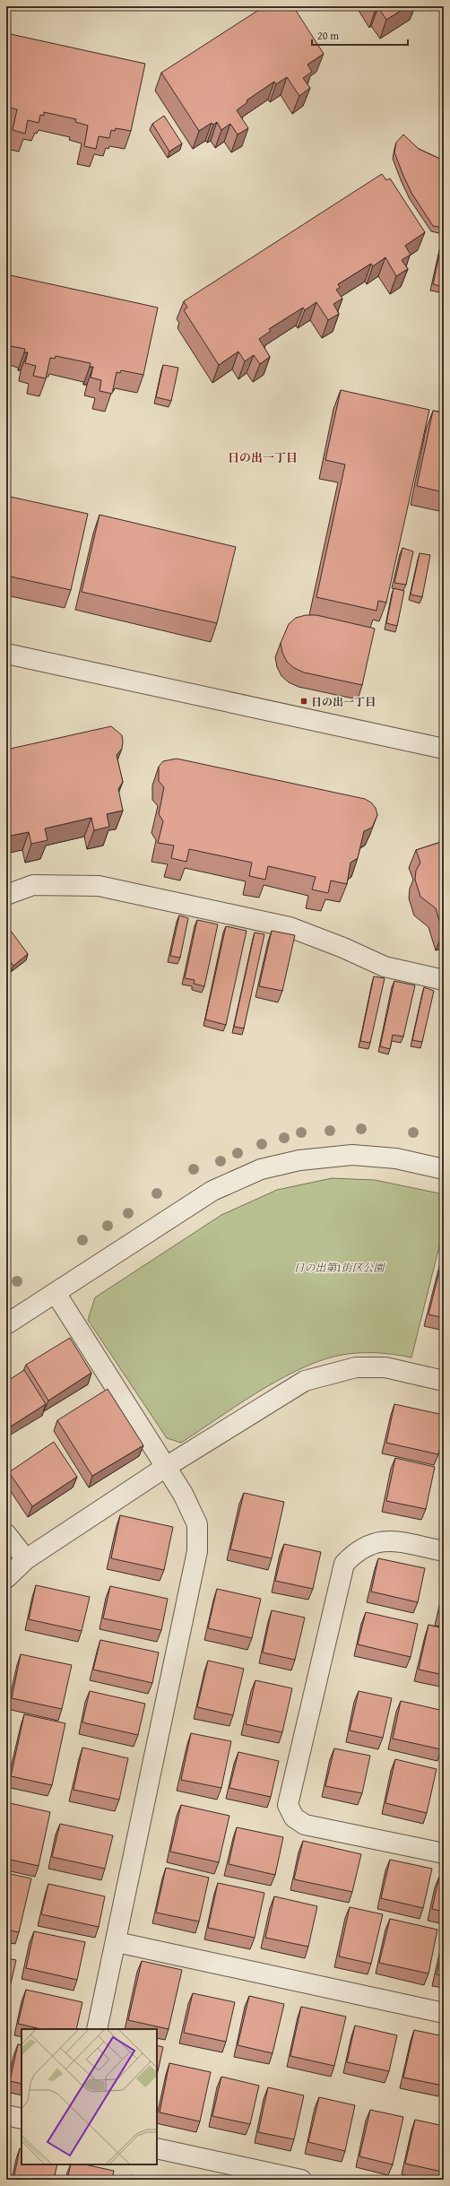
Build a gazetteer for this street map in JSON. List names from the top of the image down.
{
  "districts": ["日の出一丁目"],
  "parks": ["日の出第1街区公園"],
  "places": {
    "transit": ["日の出一丁目"]
  },
  "scale_bar": "20 m"
}
